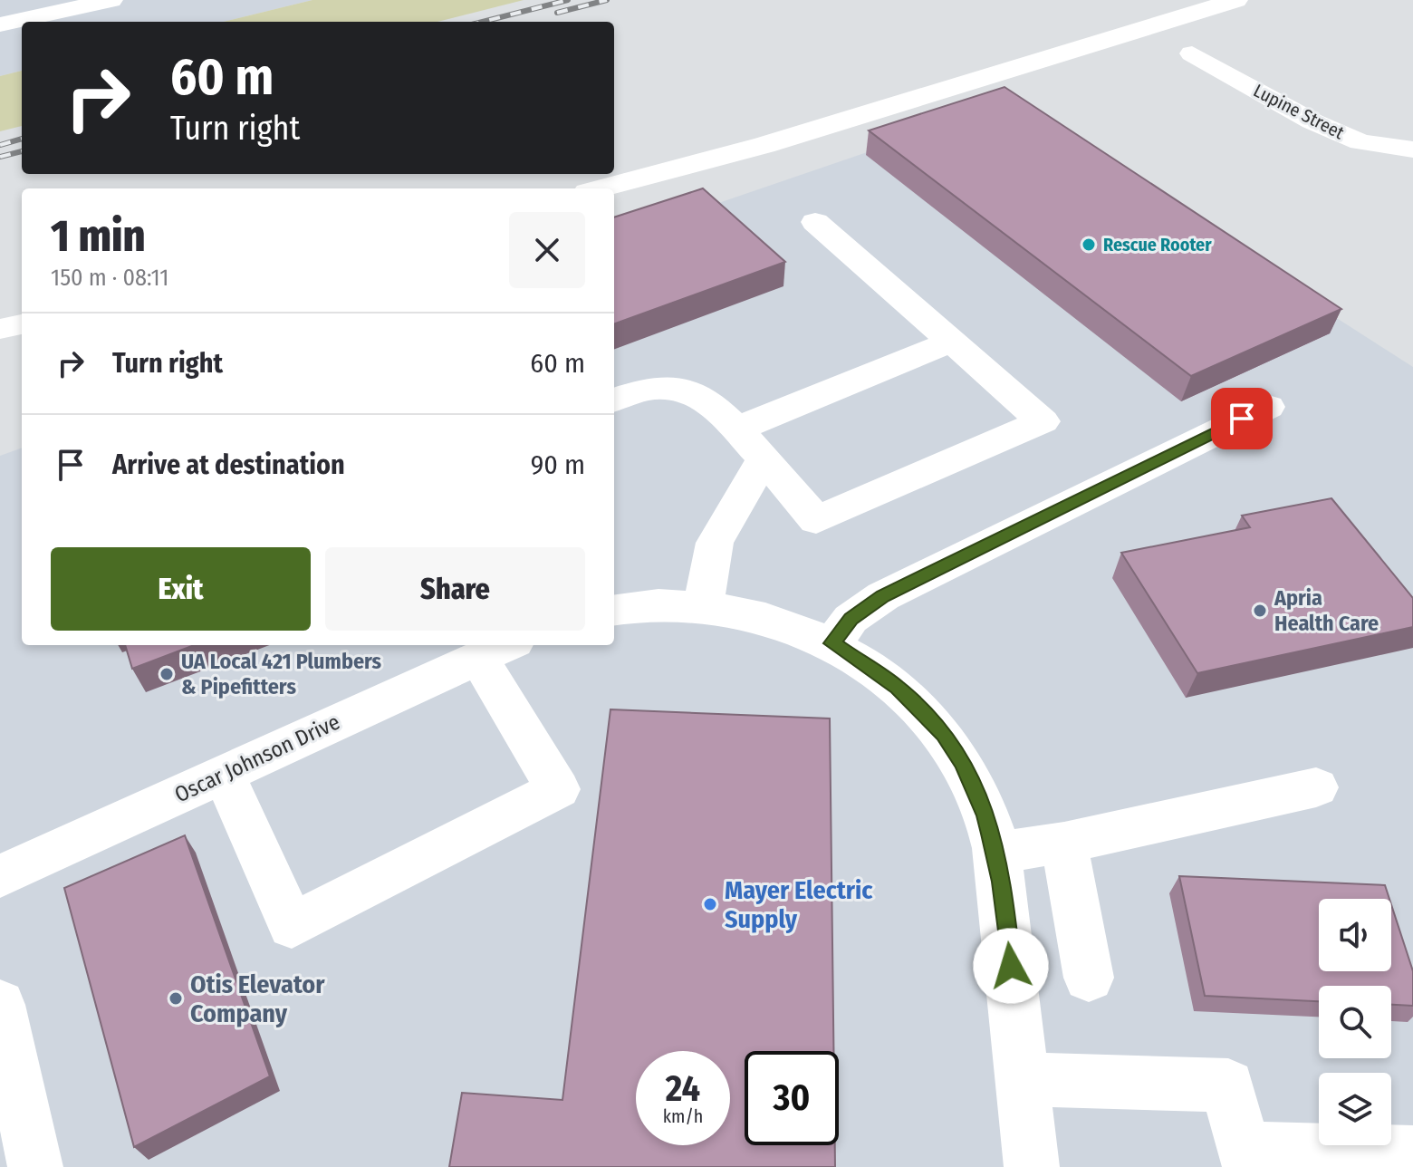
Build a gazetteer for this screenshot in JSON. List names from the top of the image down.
{
  "streets": {
    "street": ["Lupine Street", "Oscar Johnson Drive"]
  },
  "places": [
    "Rescue Rooter",
    "Apria Health Care",
    "UA Local 421 Plumbers & Pipefitters",
    "Mayer Electric Supply",
    "Otis Elevator Company"
  ],
  "page": {
    "turn": ["60 m", "Turn right"],
    "heading": ["1 min", "150 m · 08:11"],
    "list": [
      {
        "name": "Turn right",
        "value": "60 m"
      },
      {
        "name": "Arrive at destination",
        "value": "90 m"
      }
    ],
    "buttons": ["Exit", "Share"],
    "speed": "24 km/h",
    "limit": "30"
  }
}
